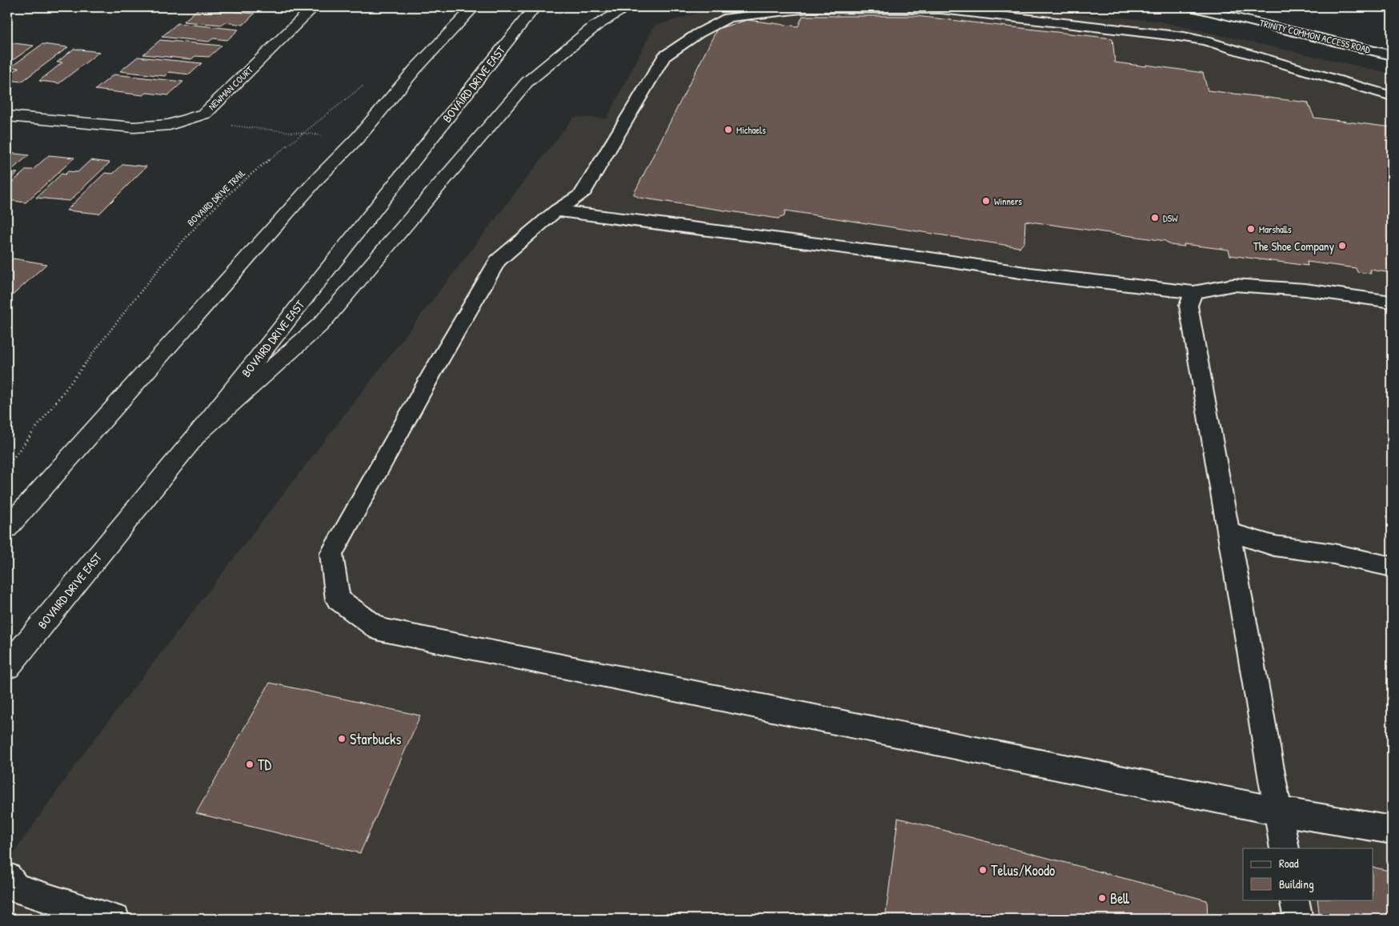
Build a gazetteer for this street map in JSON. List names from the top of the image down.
{
  "streets": {
    "main road": ["BOVAIRD DRIVE EAST", "NEWMAN COURT"],
    "lane": ["TRINITY COMMON ACCESS ROAD"],
    "path": ["BOVAIRD DRIVE TRAIL"]
  },
  "places": [
    "Michaels",
    "Winners",
    "DSW",
    "Marshalls",
    "The Shoe Company",
    "Starbucks",
    "TD",
    "Telus/Koodo",
    "Bell"
  ],
  "legend": ["Road", "Building"]
}
